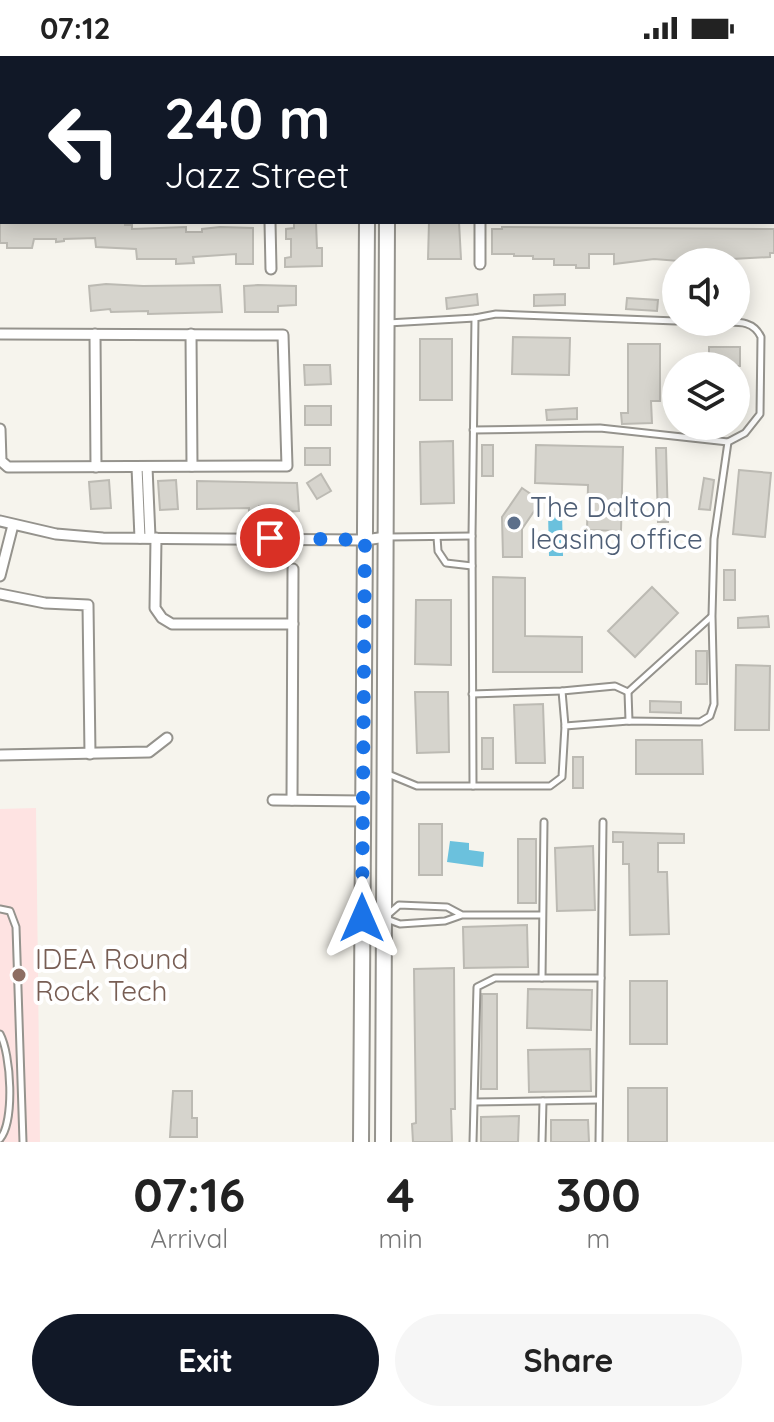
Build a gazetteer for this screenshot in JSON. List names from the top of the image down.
{
  "places": ["The Dalton leasing office", "IDEA Round Rock Tech"],
  "page": {
    "status": "07:12",
    "turn": ["240 m", "Jazz Street"],
    "eta": [
      "07:16",
      "Arrival",
      "4",
      "min",
      "300",
      "m"
    ],
    "buttons": ["Exit", "Share"]
  }
}
